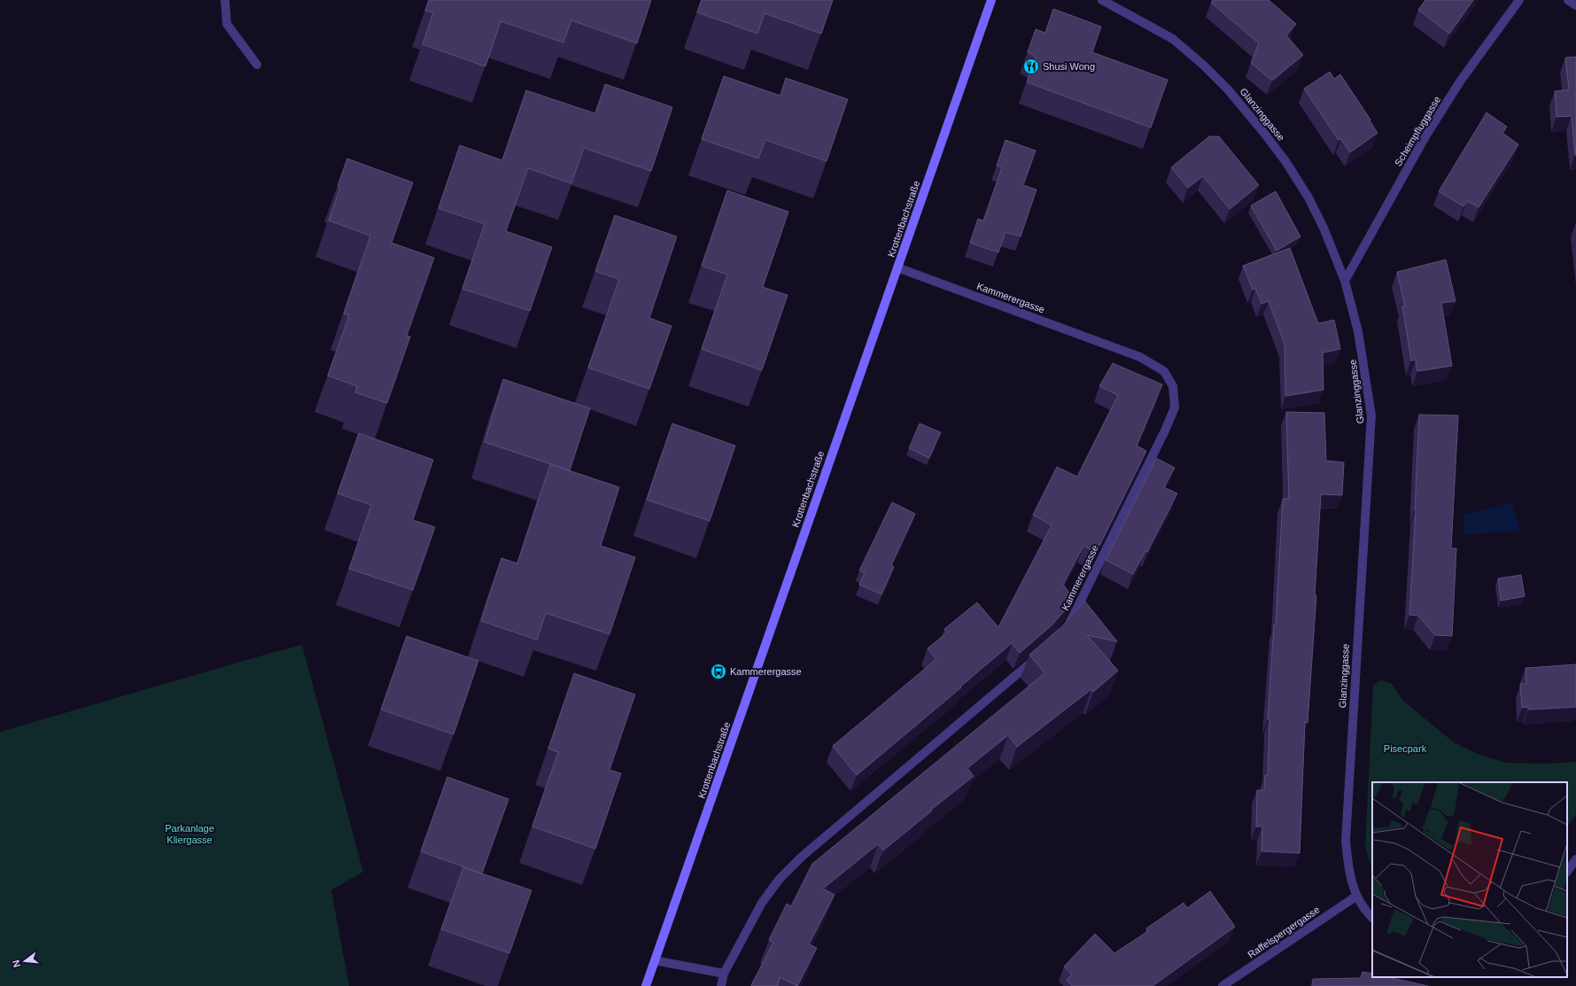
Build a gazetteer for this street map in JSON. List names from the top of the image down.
{
  "streets": {
    "main road": ["Krottenbachstraße"],
    "street": [
      "Glanzinggasse",
      "Scheimpfluggasse",
      "Kammerergasse",
      "Raffelspergergasse"
    ]
  },
  "crossings": [
    ["Glanzinggasse", "Scheimpfluggasse"],
    ["Glanzinggasse", "Raffelspergergasse"],
    ["Krottenbachstraße", "Kammerergasse"]
  ],
  "parks": ["Pisecpark", "Parkanlage Kliergasse"],
  "places": {
    "restaurant": ["Shusi Wong"],
    "bus stop": ["Kammerergasse"]
  },
  "north": "left"
}
